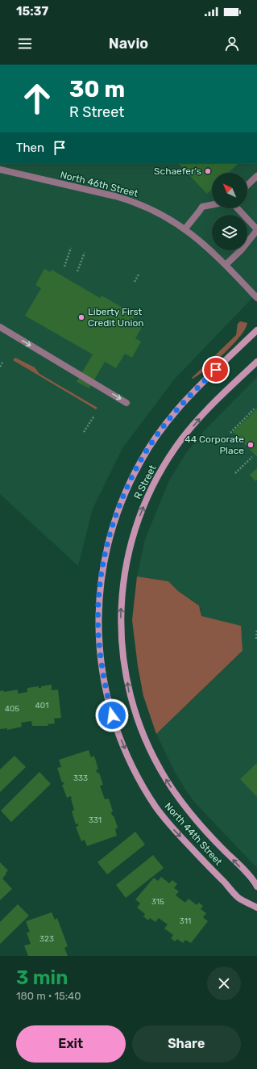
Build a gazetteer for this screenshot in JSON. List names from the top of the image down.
{
  "streets": {
    "main road": ["R Street", "North 44th Street"],
    "street": ["North 46th Street"]
  },
  "crossings": [
    ["R Street", "North 44th Street"]
  ],
  "places": ["Schaefer's", "Liberty First Credit Union", "44 Corporate Place"],
  "house_numbers": [
    "401",
    "405",
    "333",
    "331",
    "315",
    "311",
    "323"
  ],
  "north": "top left",
  "page": {
    "status": "15:37",
    "header": "Navio",
    "turn": ["30 m", "R Street"],
    "then": "Then",
    "heading": ["3 min", "180 m · 15:40"],
    "buttons": ["Exit", "Share"]
  }
}
